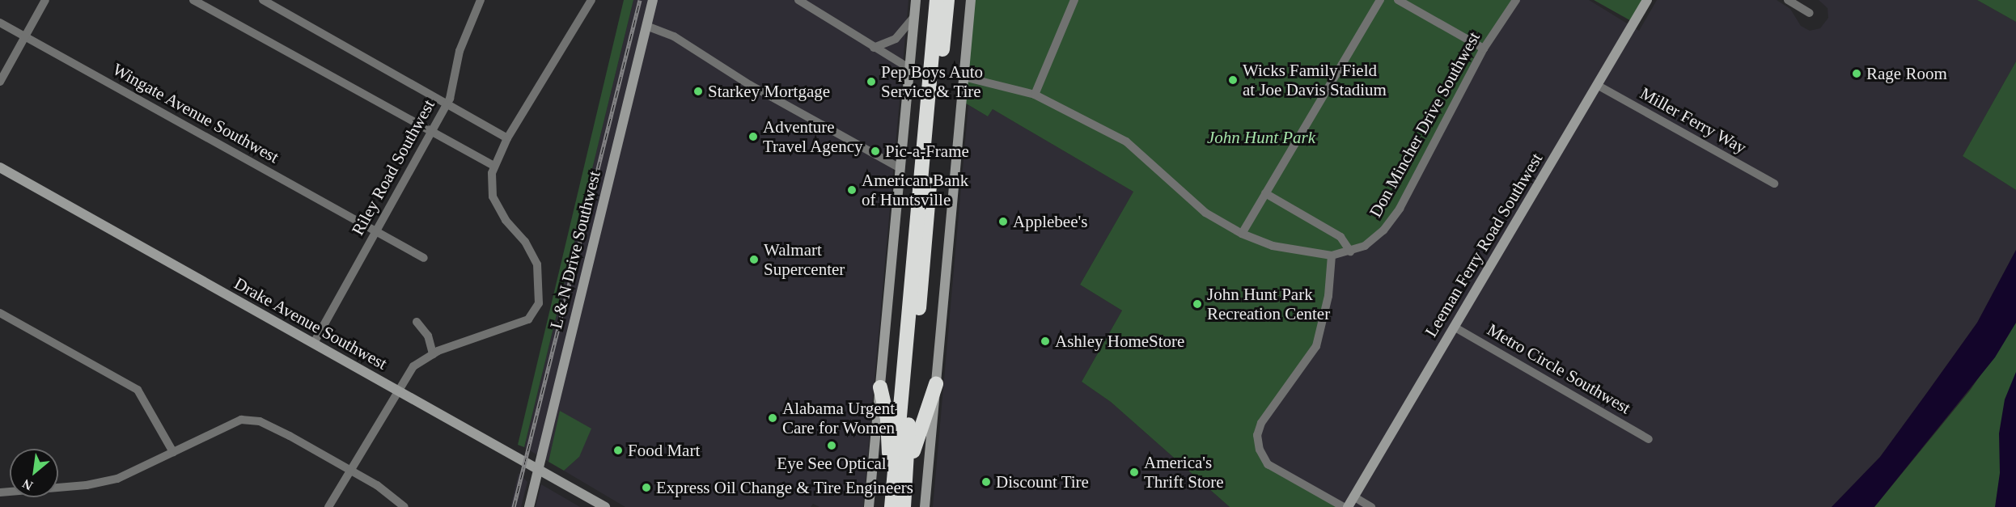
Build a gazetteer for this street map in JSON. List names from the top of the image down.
{
  "streets": {
    "street": [
      "Wingate Avenue Southwest",
      "Miller Ferry Way",
      "Don Mincher Drive Southwest",
      "Riley Road Southwest",
      "Leeman Ferry Road Southwest",
      "L & N Drive Southwest",
      "Drake Avenue Southwest",
      "Metro Circle Southwest"
    ]
  },
  "crossings": [
    ["Wingate Avenue Southwest", "Riley Road Southwest"],
    ["Miller Ferry Way", "Leeman Ferry Road Southwest"],
    ["Riley Road Southwest", "Drake Avenue Southwest"],
    ["Leeman Ferry Road Southwest", "Metro Circle Southwest"],
    ["L & N Drive Southwest", "Drake Avenue Southwest"]
  ],
  "parks": ["John Hunt Park"],
  "places": [
    "Rage Room",
    "Wicks Family Field at Joe Davis Stadium",
    "Pep Boys Auto Service & Tire",
    "Starkey Mortgage",
    "Adventure Travel Agency",
    "Pic-a-Frame",
    "American Bank of Huntsville",
    "Applebee's",
    "Walmart Supercenter",
    "John Hunt Park Recreation Center",
    "Ashley HomeStore",
    "Alabama Urgent Care for Women",
    "Eye See Optical",
    "Food Mart",
    "America's Thrift Store",
    "Discount Tire",
    "Express Oil Change & Tire Engineers"
  ],
  "north": "bottom left"
}
